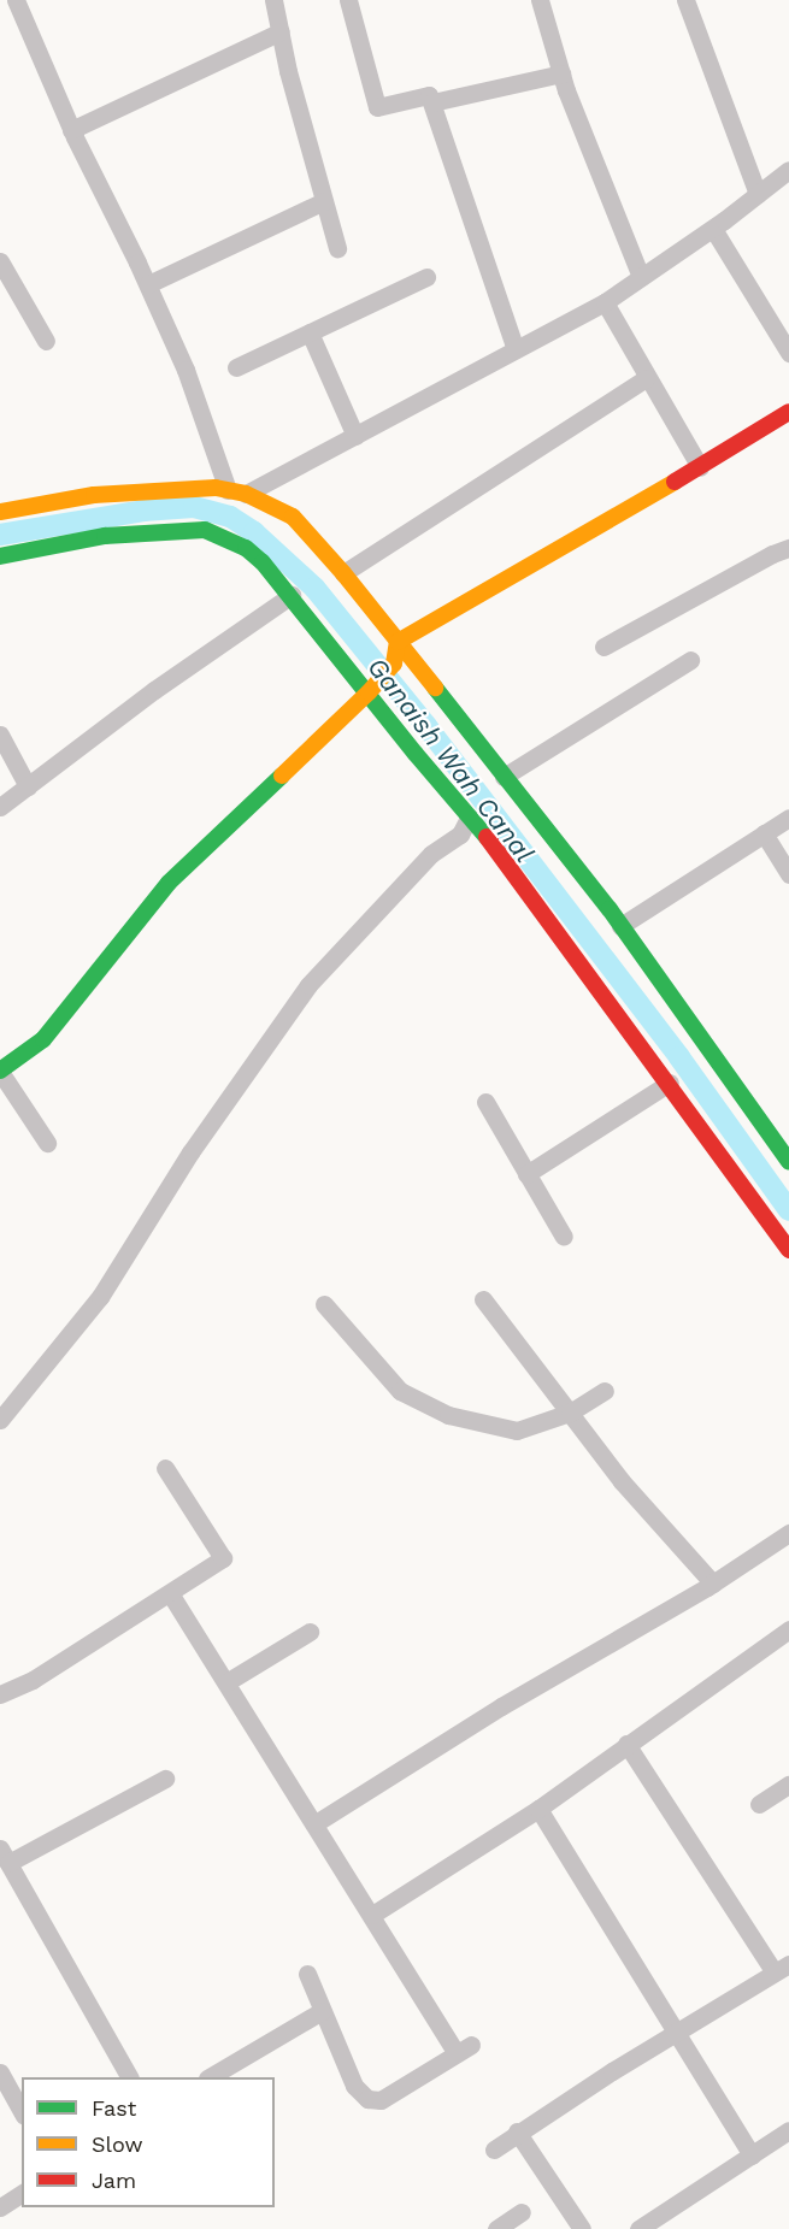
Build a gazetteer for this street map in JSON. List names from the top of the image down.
{
  "water": ["Ganaish Wah Canal"],
  "legend": ["Fast", "Slow", "Jam"]
}
